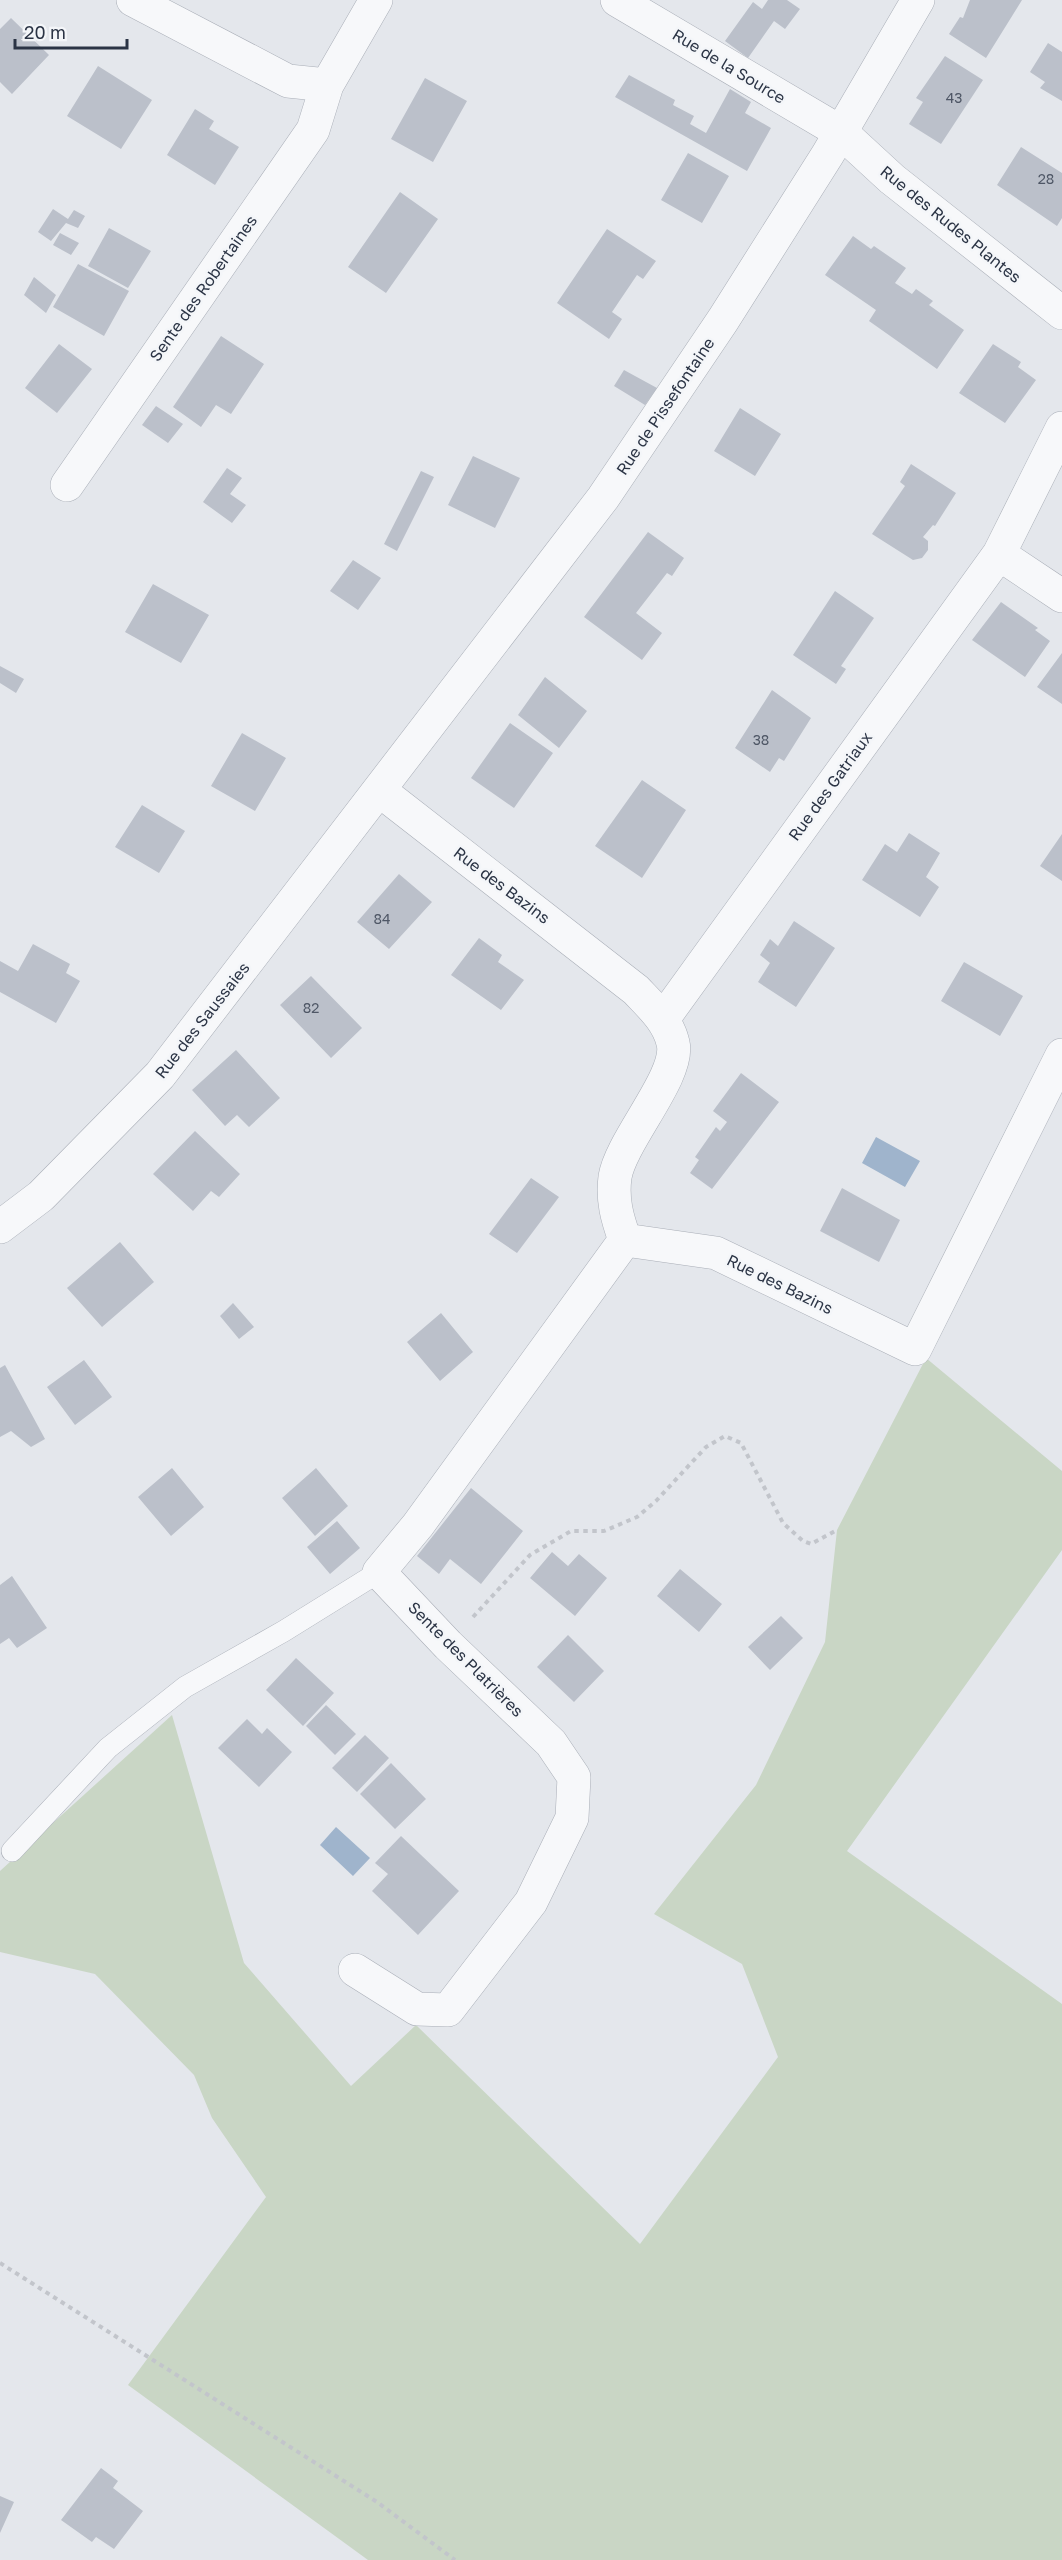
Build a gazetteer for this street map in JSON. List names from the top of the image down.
{
  "streets": {
    "street": [
      "Rue de la Source",
      "Rue des Rudes Plantes",
      "Sente des Robertaines",
      "Rue de Pissefontaine",
      "Rue des Gatriaux",
      "Rue des Bazins",
      "Rue des Saussaies",
      "Sente des Platrières"
    ]
  },
  "crossings": [
    ["Rue de la Source", "Rue des Rudes Plantes"],
    ["Rue de la Source", "Rue de Pissefontaine"],
    ["Rue des Rudes Plantes", "Rue de Pissefontaine"],
    ["Rue de Pissefontaine", "Rue des Bazins"],
    ["Rue de Pissefontaine", "Rue des Saussaies"],
    ["Rue des Gatriaux", "Rue des Bazins"],
    ["Rue des Bazins", "Rue des Saussaies"]
  ],
  "house_numbers": [
    "43",
    "28",
    "38",
    "84",
    "82"
  ],
  "scale_bar": "20 m"
}
